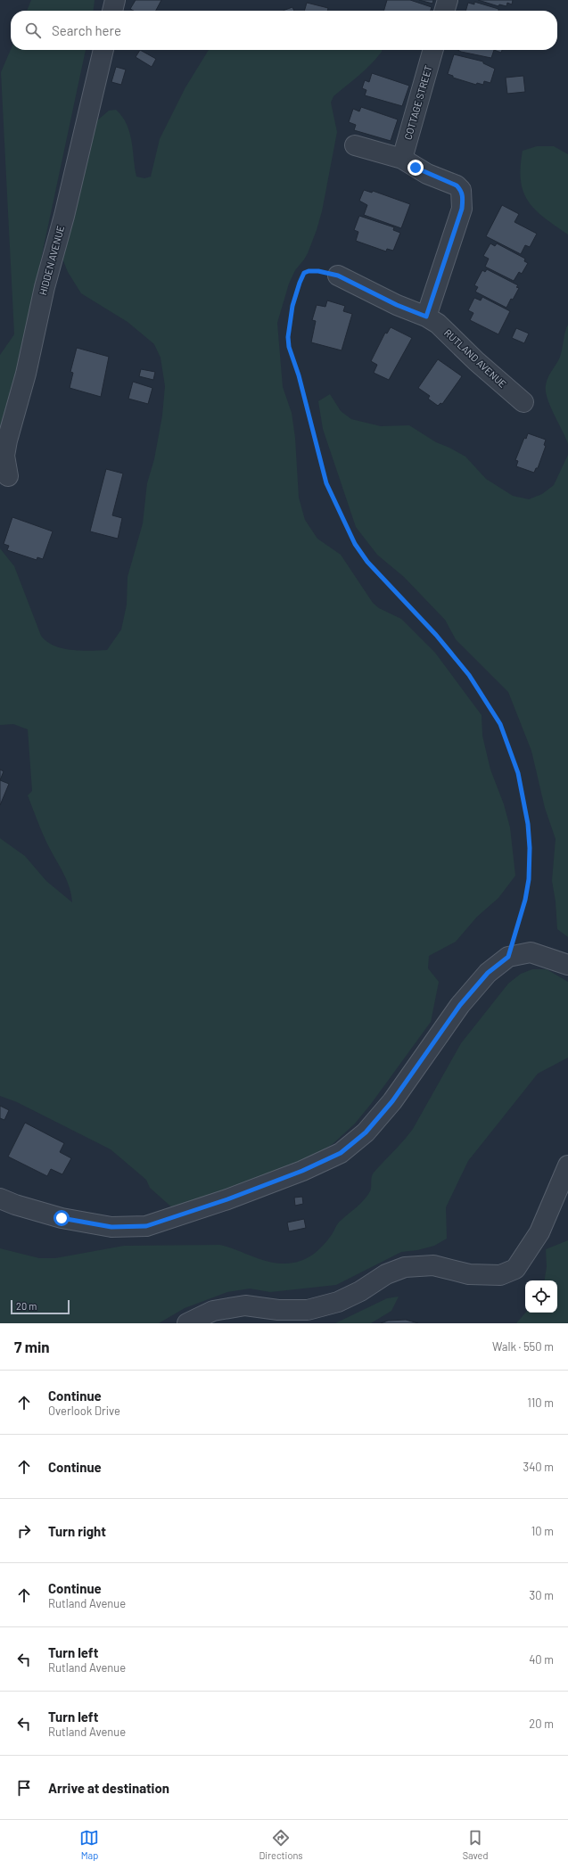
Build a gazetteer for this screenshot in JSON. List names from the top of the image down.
{
  "streets": {
    "street": ["COTTAGE STREET", "HIDDEN AVENUE", "RUTLAND AVENUE"]
  },
  "scale_bar": "20 m",
  "page": {
    "search": "Search here",
    "scale": "20 m",
    "heading": ["7 min", "Walk · 550 m"],
    "list": [
      ["Continue", "Overlook Drive", "110 m"],
      ["Continue", "340 m"],
      ["Turn right", "10 m"],
      ["Continue", "Rutland Avenue", "30 m"],
      ["Turn left", "Rutland Avenue", "40 m"],
      ["Turn left", "Rutland Avenue", "20 m"],
      "Arrive at destination"
    ],
    "nav": ["Map", "Directions", "Saved"]
  }
}
